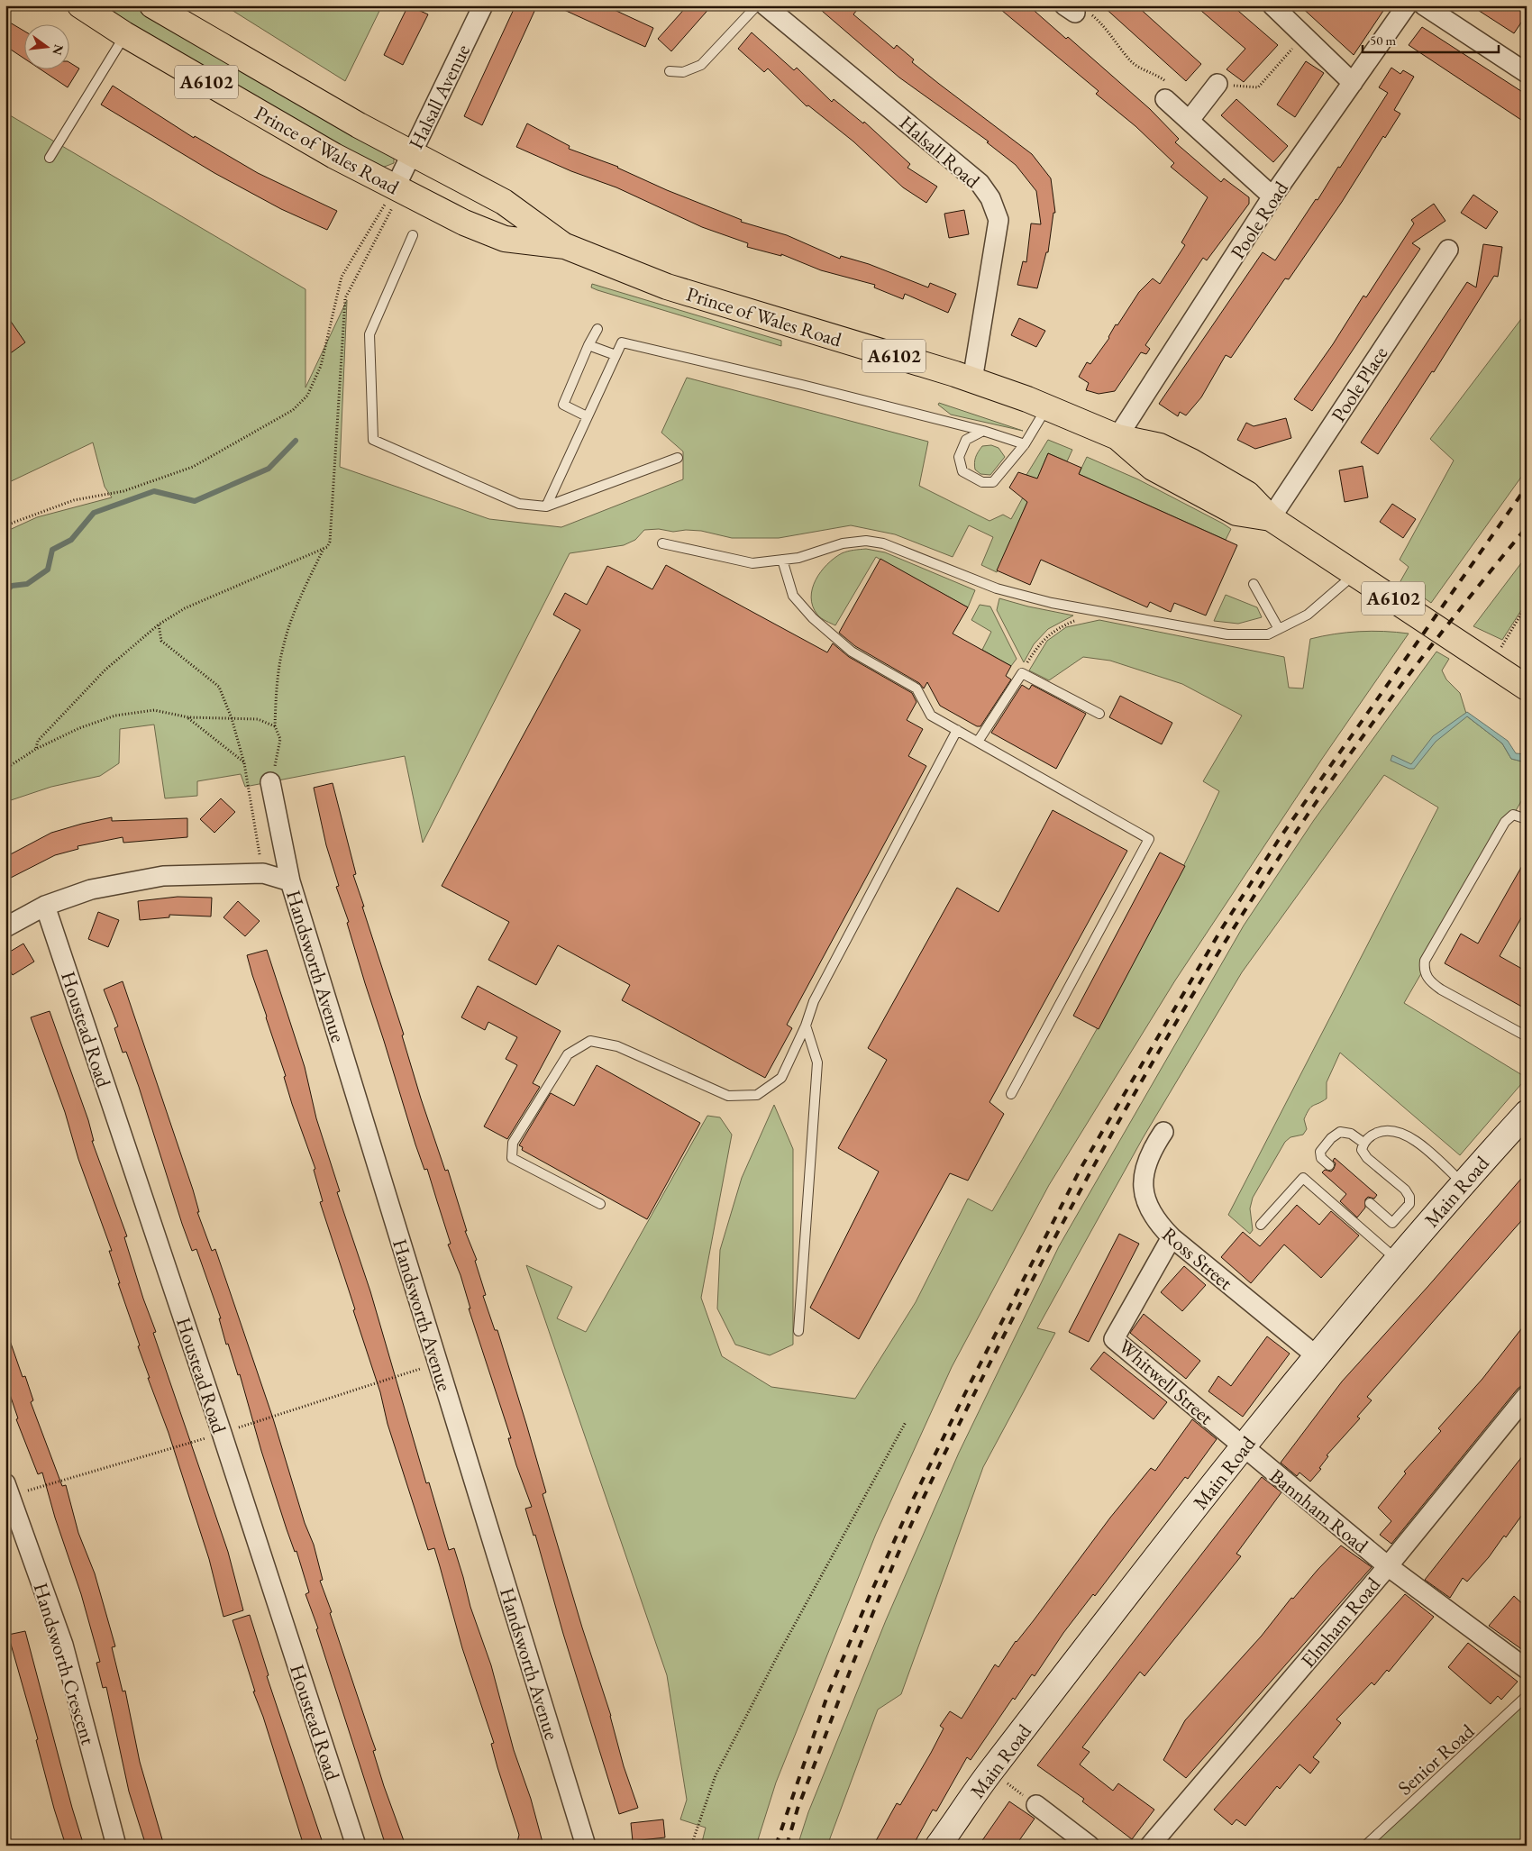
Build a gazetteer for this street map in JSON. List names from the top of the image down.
{
  "streets": {
    "highway": ["A6102", "Prince of Wales Road"],
    "main road": ["Main Road"],
    "street": [
      "Halsall Avenue",
      "Halsall Road",
      "Poole Road",
      "Poole Place",
      "Handsworth Avenue",
      "Houstead Road",
      "Ross Street",
      "Whitwell Street",
      "Bannham Road",
      "Elmham Road",
      "Handsworth Crescent"
    ],
    "lane": ["Senior Road"]
  },
  "crossings": [
    ["Halsall Avenue", "Prince of Wales Road"],
    ["Prince of Wales Road", "Halsall Road"],
    ["Prince of Wales Road", "Poole Road"],
    ["Prince of Wales Road", "Poole Place"],
    ["Main Road", "Ross Street"],
    ["Main Road", "Whitwell Street"],
    ["Main Road", "Bannham Road"],
    ["Ross Street", "Whitwell Street"],
    ["Whitwell Street", "Bannham Road"],
    ["Bannham Road", "Elmham Road"]
  ],
  "scale_bar": "50 m",
  "north": "right"
}
